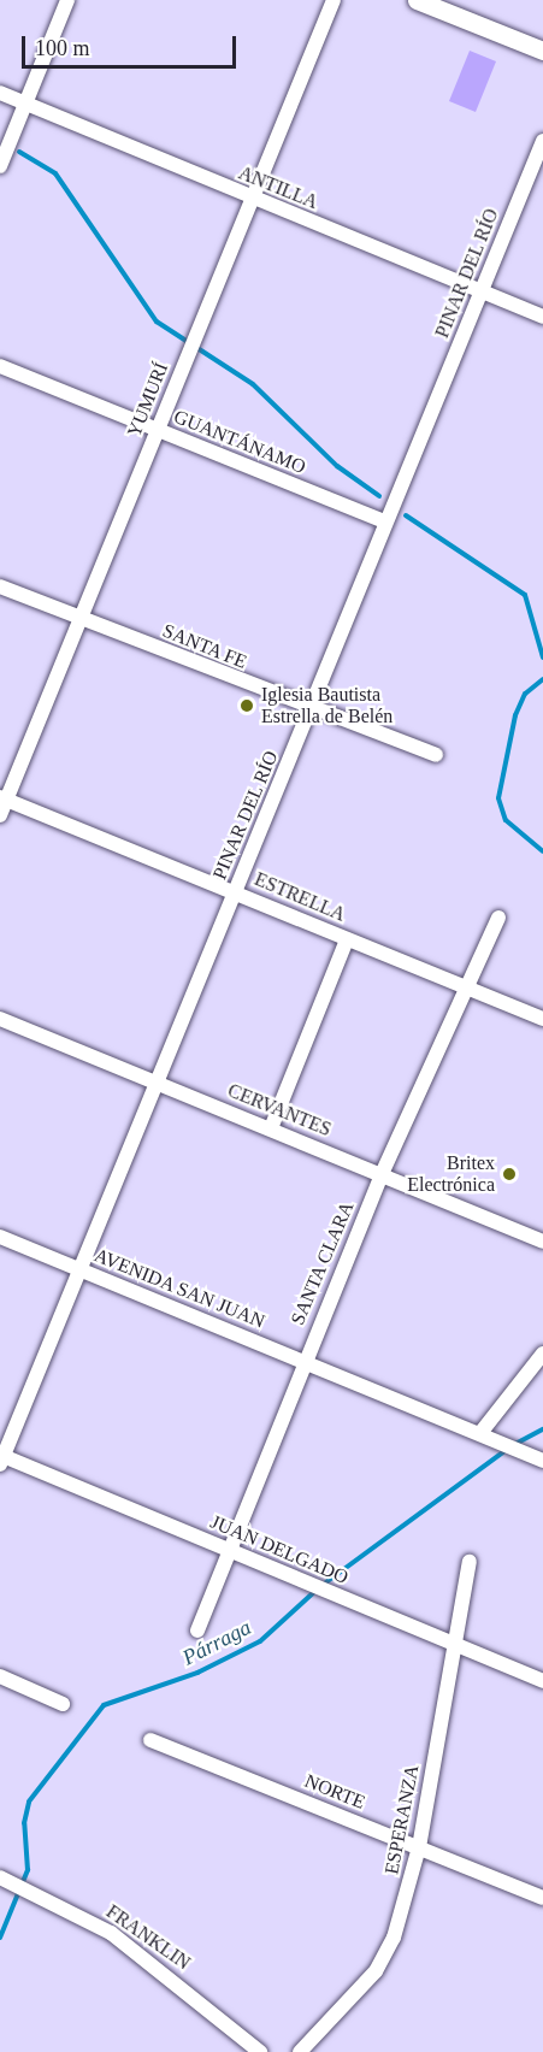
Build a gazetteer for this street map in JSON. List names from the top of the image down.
{
  "streets": {
    "street": [
      "ANTILLA",
      "PINAR DEL RÍO",
      "YUMURÍ",
      "GUANTÁNAMO",
      "SANTA FE",
      "ESTRELLA",
      "CERVANTES",
      "SANTA CLARA",
      "AVENIDA SAN JUAN",
      "JUAN DELGADO",
      "NORTE",
      "ESPERANZA",
      "FRANKLIN"
    ]
  },
  "crossings": [
    ["ANTILLA", "PINAR DEL RÍO"],
    ["ANTILLA", "YUMURÍ"],
    ["PINAR DEL RÍO", "GUANTÁNAMO"],
    ["PINAR DEL RÍO", "SANTA FE"],
    ["PINAR DEL RÍO", "ESTRELLA"],
    ["PINAR DEL RÍO", "CERVANTES"],
    ["PINAR DEL RÍO", "AVENIDA SAN JUAN"],
    ["PINAR DEL RÍO", "JUAN DELGADO"],
    ["YUMURÍ", "GUANTÁNAMO"],
    ["YUMURÍ", "SANTA FE"],
    ["YUMURÍ", "ESTRELLA"],
    ["ESTRELLA", "SANTA CLARA"],
    ["CERVANTES", "SANTA CLARA"],
    ["SANTA CLARA", "AVENIDA SAN JUAN"],
    ["SANTA CLARA", "JUAN DELGADO"],
    ["JUAN DELGADO", "ESPERANZA"],
    ["NORTE", "ESPERANZA"]
  ],
  "water": ["Párraga"],
  "places": ["Iglesia Bautista Estrella de Belén", "Britex Electrónica"],
  "scale_bar": "100 m"
}
